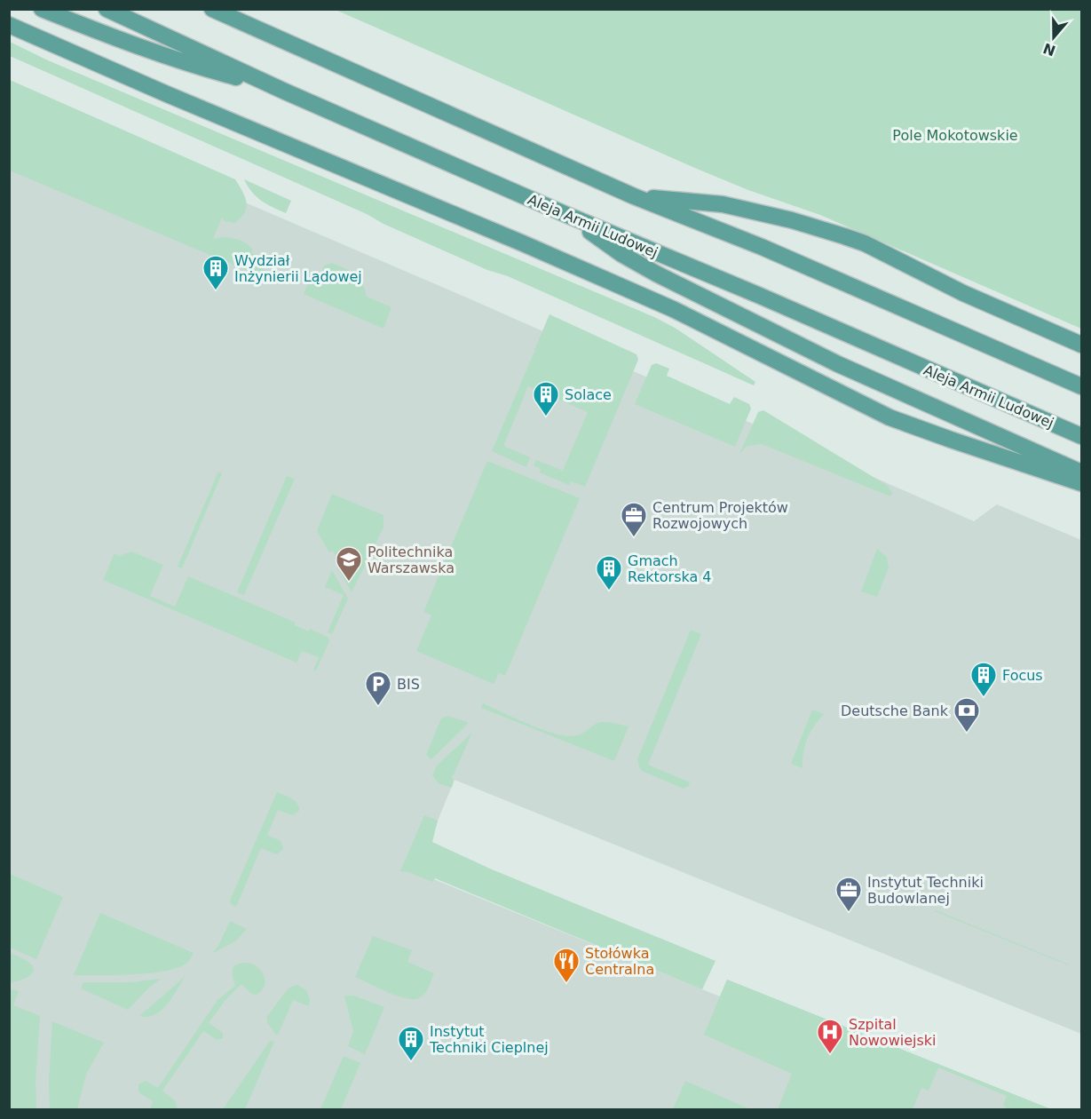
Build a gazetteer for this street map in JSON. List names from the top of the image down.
{
  "streets": {
    "main road": ["Aleja Armii Ludowej"]
  },
  "parks": ["Pole Mokotowskie"],
  "places": {
    "building": [
      "Wydział Inżynierii Lądowej",
      "Solace",
      "Gmach Rektorska 4",
      "Focus",
      "Instytut Techniki Cieplnej"
    ],
    "office": ["Centrum Projektów Rozwojowych", "Instytut Techniki Budowlanej"],
    "school or university": ["Politechnika Warszawska"],
    "parking": ["BIS"],
    "bank": ["Deutsche Bank"],
    "restaurant": ["Stołówka Centralna"],
    "hospital": ["Szpital Nowowiejski"]
  },
  "north": "bottom"
}
